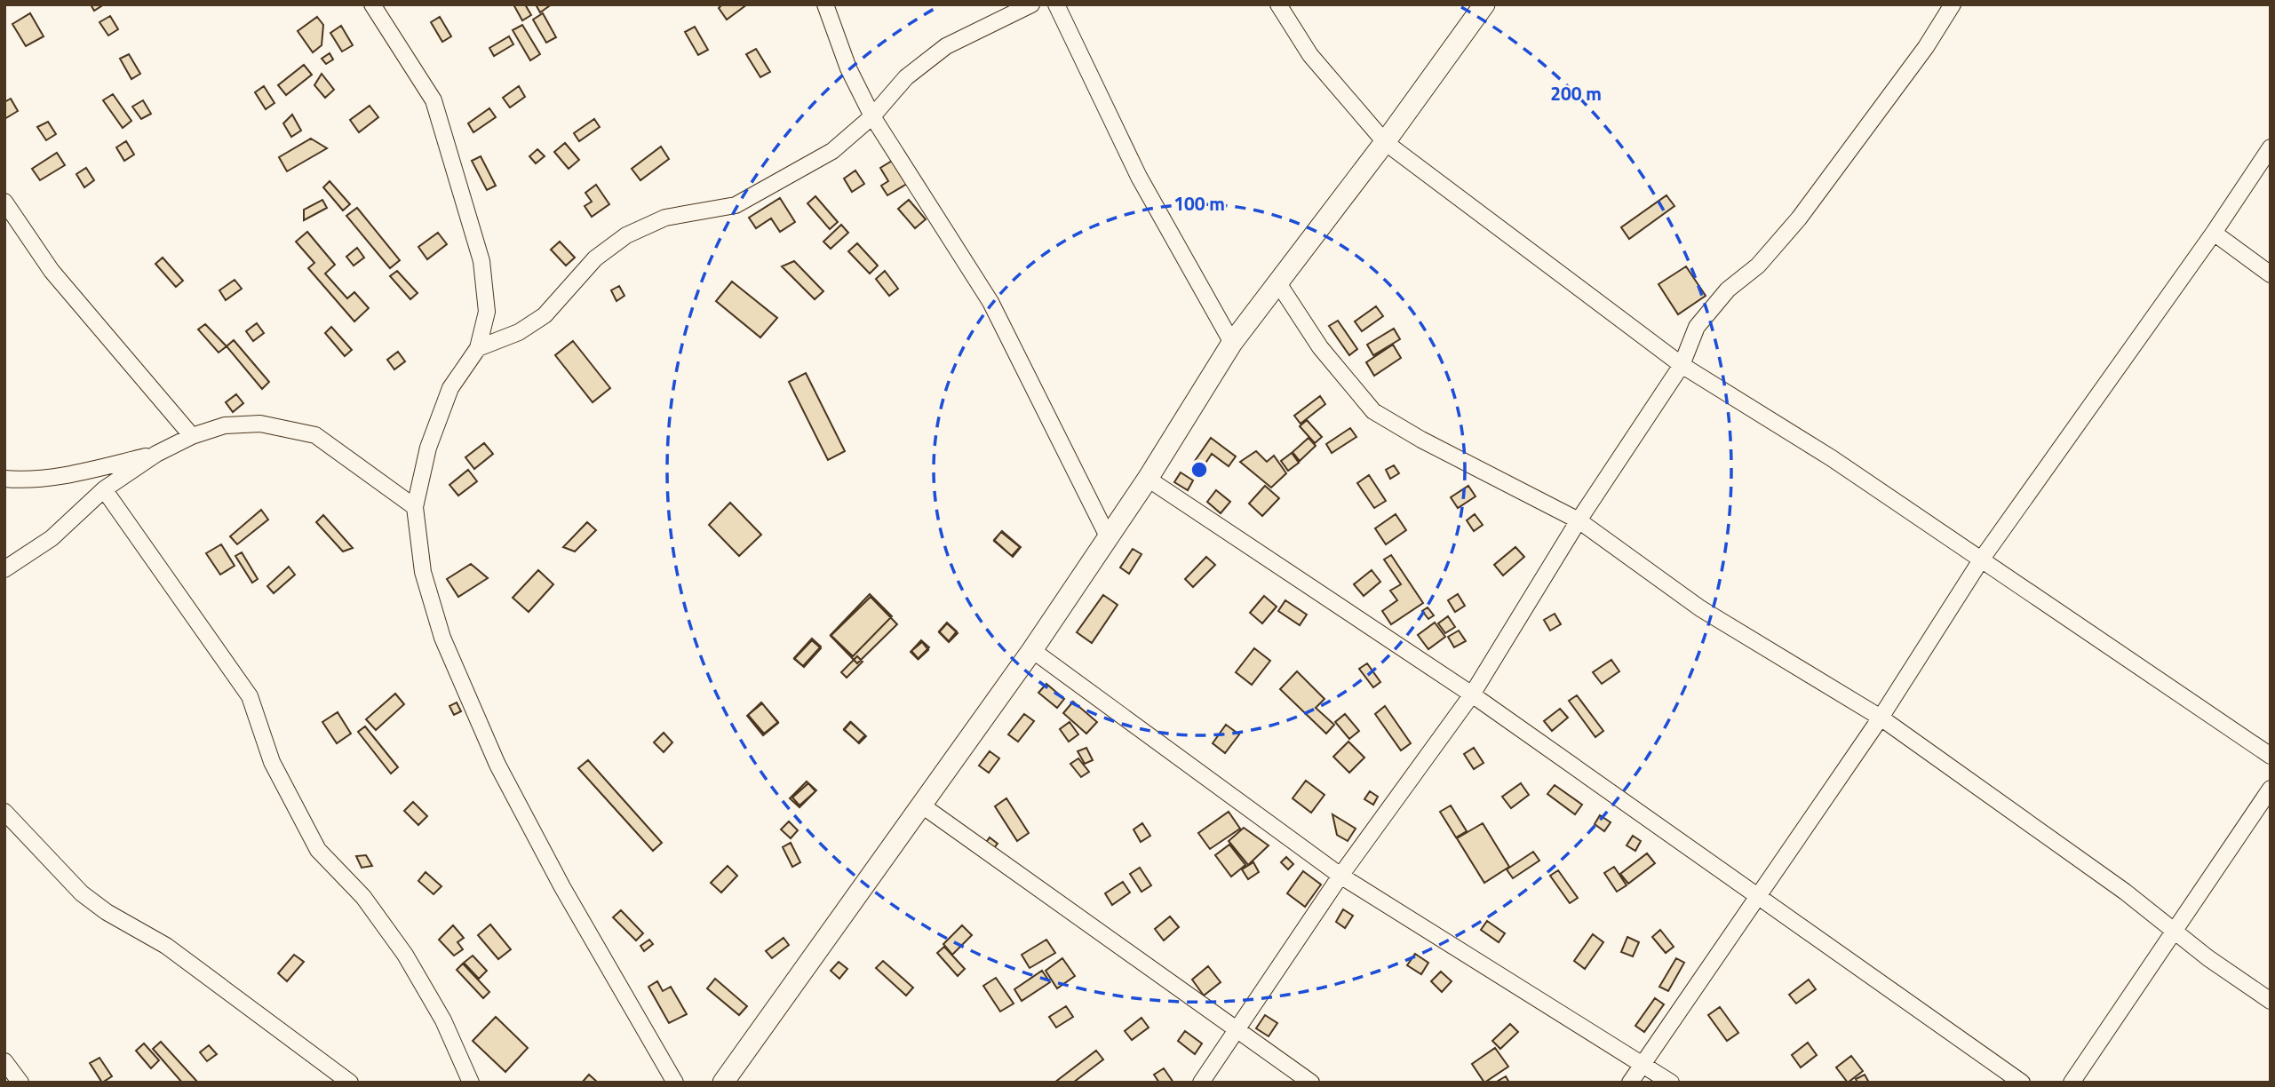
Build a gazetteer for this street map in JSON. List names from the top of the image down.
{
  "rings": ["200 m", "100 m"]
}
